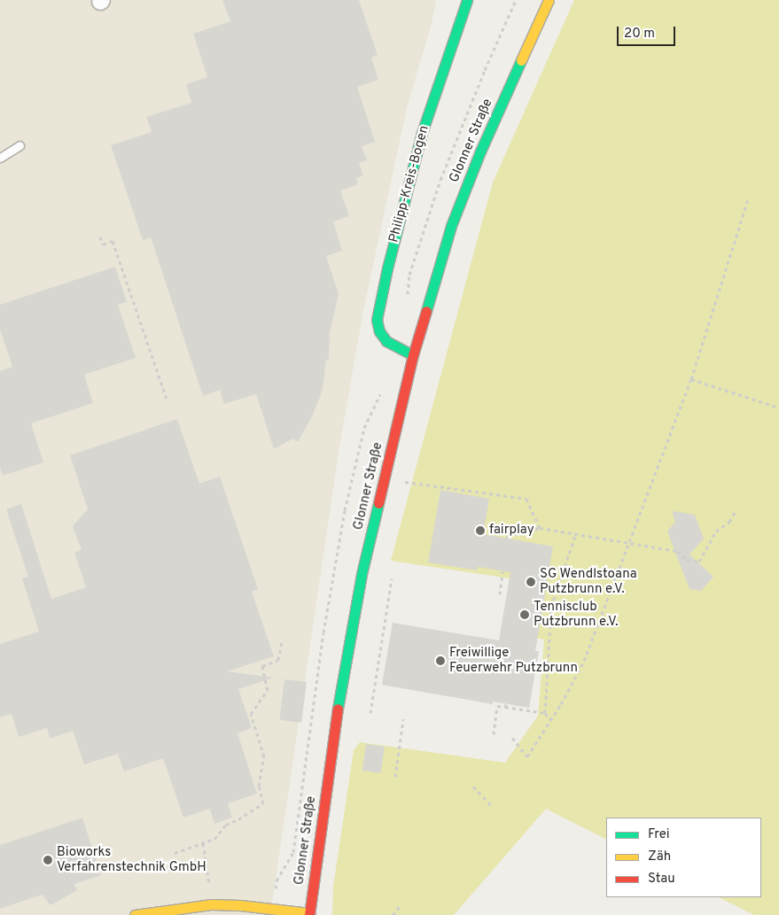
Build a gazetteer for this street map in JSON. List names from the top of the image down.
{
  "streets": {
    "street": ["Glonner Straße", "Philipp-Kreis-Bogen"]
  },
  "crossings": [
    ["Glonner Straße", "Philipp-Kreis-Bogen"]
  ],
  "places": [
    "fairplay",
    "SG Wendlstoana Putzbrunn e.V.",
    "Tennisclub Putzbrunn e.V.",
    "Freiwillige Feuerwehr Putzbrunn",
    "Bioworks Verfahrenstechnik GmbH"
  ],
  "legend": ["Frei", "Zäh", "Stau"],
  "scale_bar": "20 m"
}
